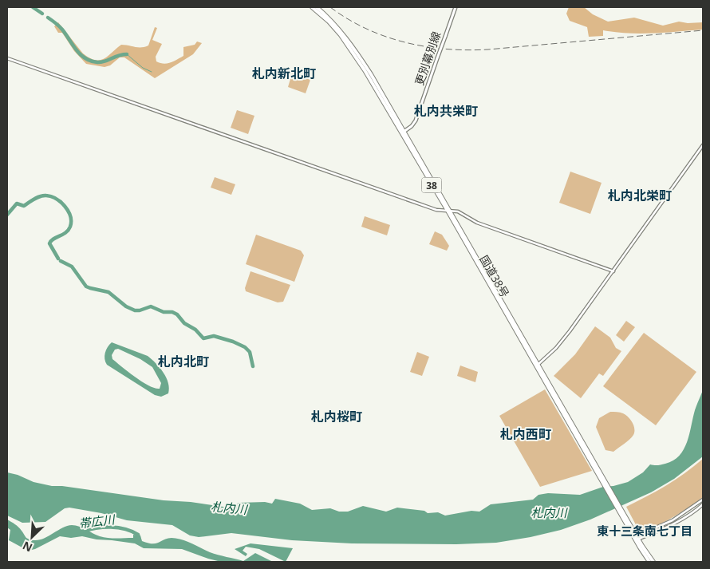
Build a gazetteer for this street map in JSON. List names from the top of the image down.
{
  "streets": {
    "highway": ["38", "国道38号"],
    "main road": ["更別幕別線"]
  },
  "crossings": [
    ["更別幕別線", "国道38号"]
  ],
  "districts": [
    "札内新北町",
    "札内共栄町",
    "札内北栄町",
    "札内北町",
    "札内桜町",
    "札内西町",
    "東十三条南七丁目"
  ],
  "water": ["札内川", "帯広川"],
  "north": "bottom left"
}
